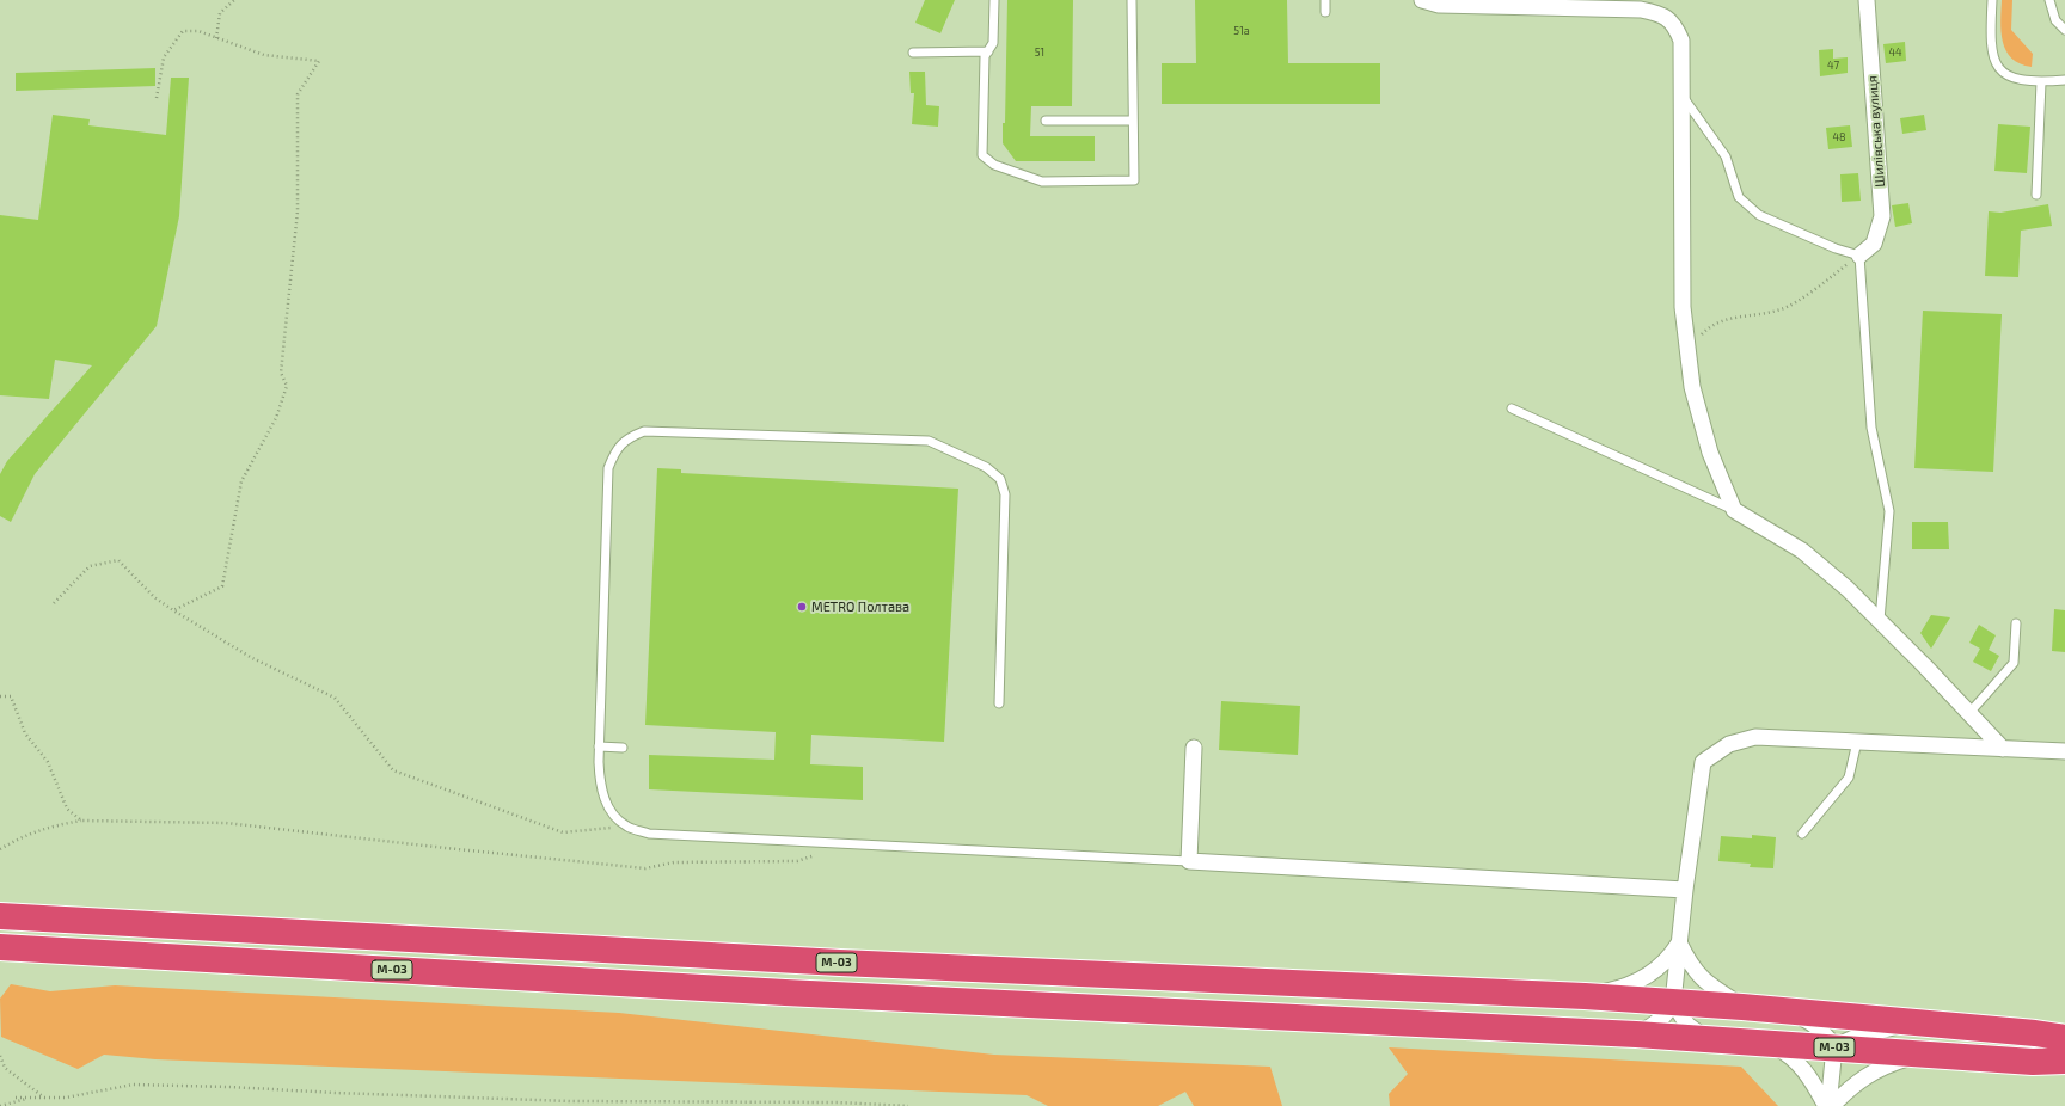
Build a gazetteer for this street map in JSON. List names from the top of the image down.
{
  "streets": {
    "highway": ["М-03"],
    "street": ["Шилівська вулиця"]
  },
  "places": ["METRO Полтава"],
  "house_numbers": [
    "51а",
    "51",
    "44",
    "47",
    "48"
  ]
}
